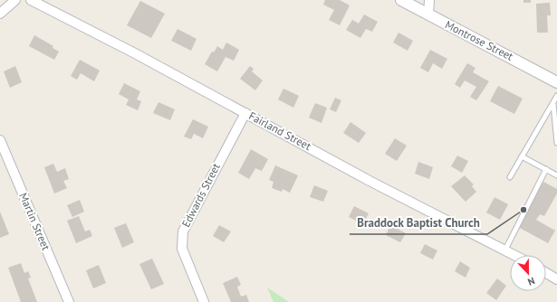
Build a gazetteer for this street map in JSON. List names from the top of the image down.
{
  "streets": {
    "street": [
      "Montrose Street",
      "Fairland Street",
      "Edwards Street",
      "Martin Street"
    ]
  },
  "crossings": [
    ["Fairland Street", "Edwards Street"]
  ],
  "places": ["Braddock Baptist Church"],
  "north": "bottom"
}
